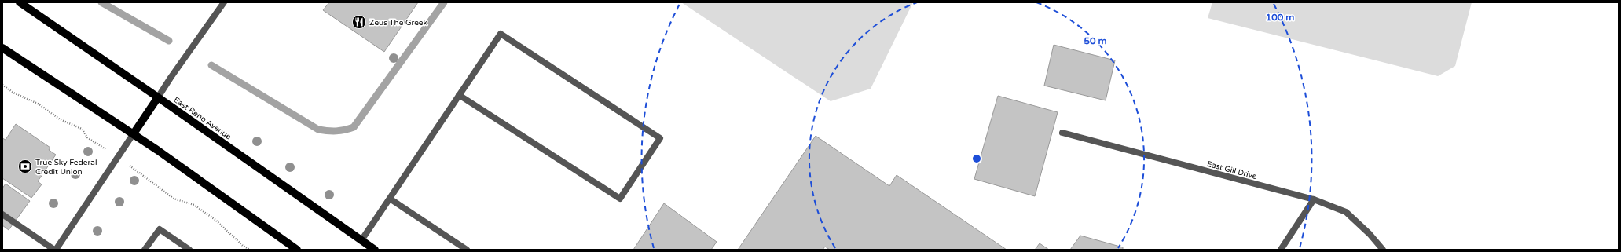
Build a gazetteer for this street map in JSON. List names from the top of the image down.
{
  "streets": {
    "main road": ["East Reno Avenue"],
    "street": ["East Gill Drive"]
  },
  "places": {
    "restaurant": ["Zeus The Greek"],
    "bank": ["True Sky Federal Credit Union"]
  },
  "rings": ["100 m", "50 m"]
}
